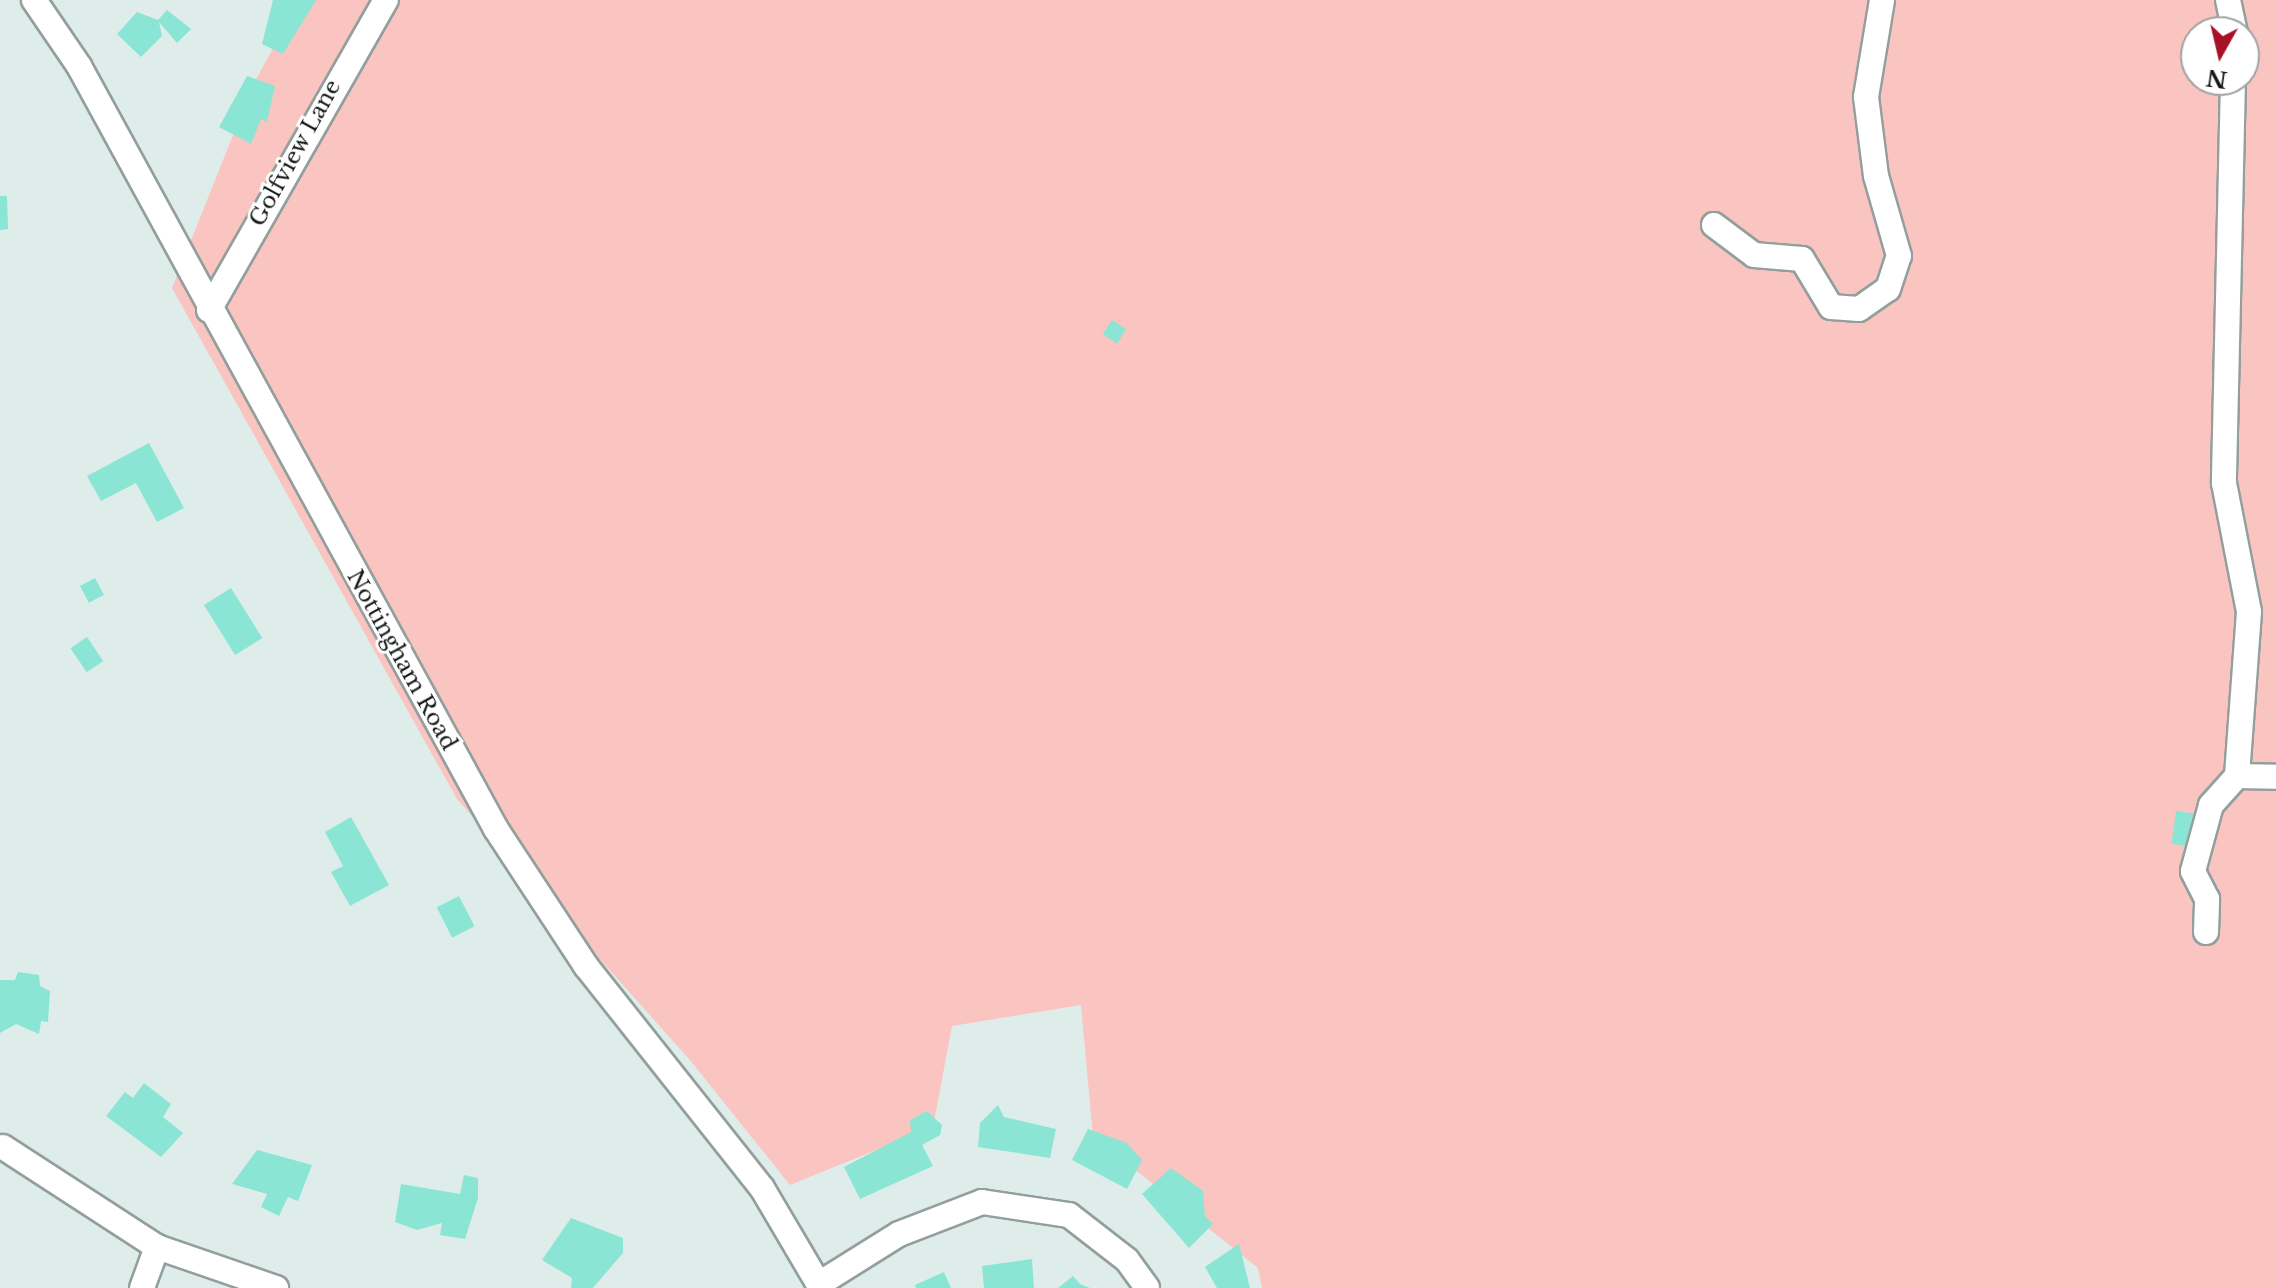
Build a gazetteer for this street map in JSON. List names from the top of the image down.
{
  "streets": {
    "street": ["Golfview Lane", "Nottingham Road"]
  },
  "crossings": [
    ["Golfview Lane", "Nottingham Road"]
  ],
  "north": "bottom"
}
